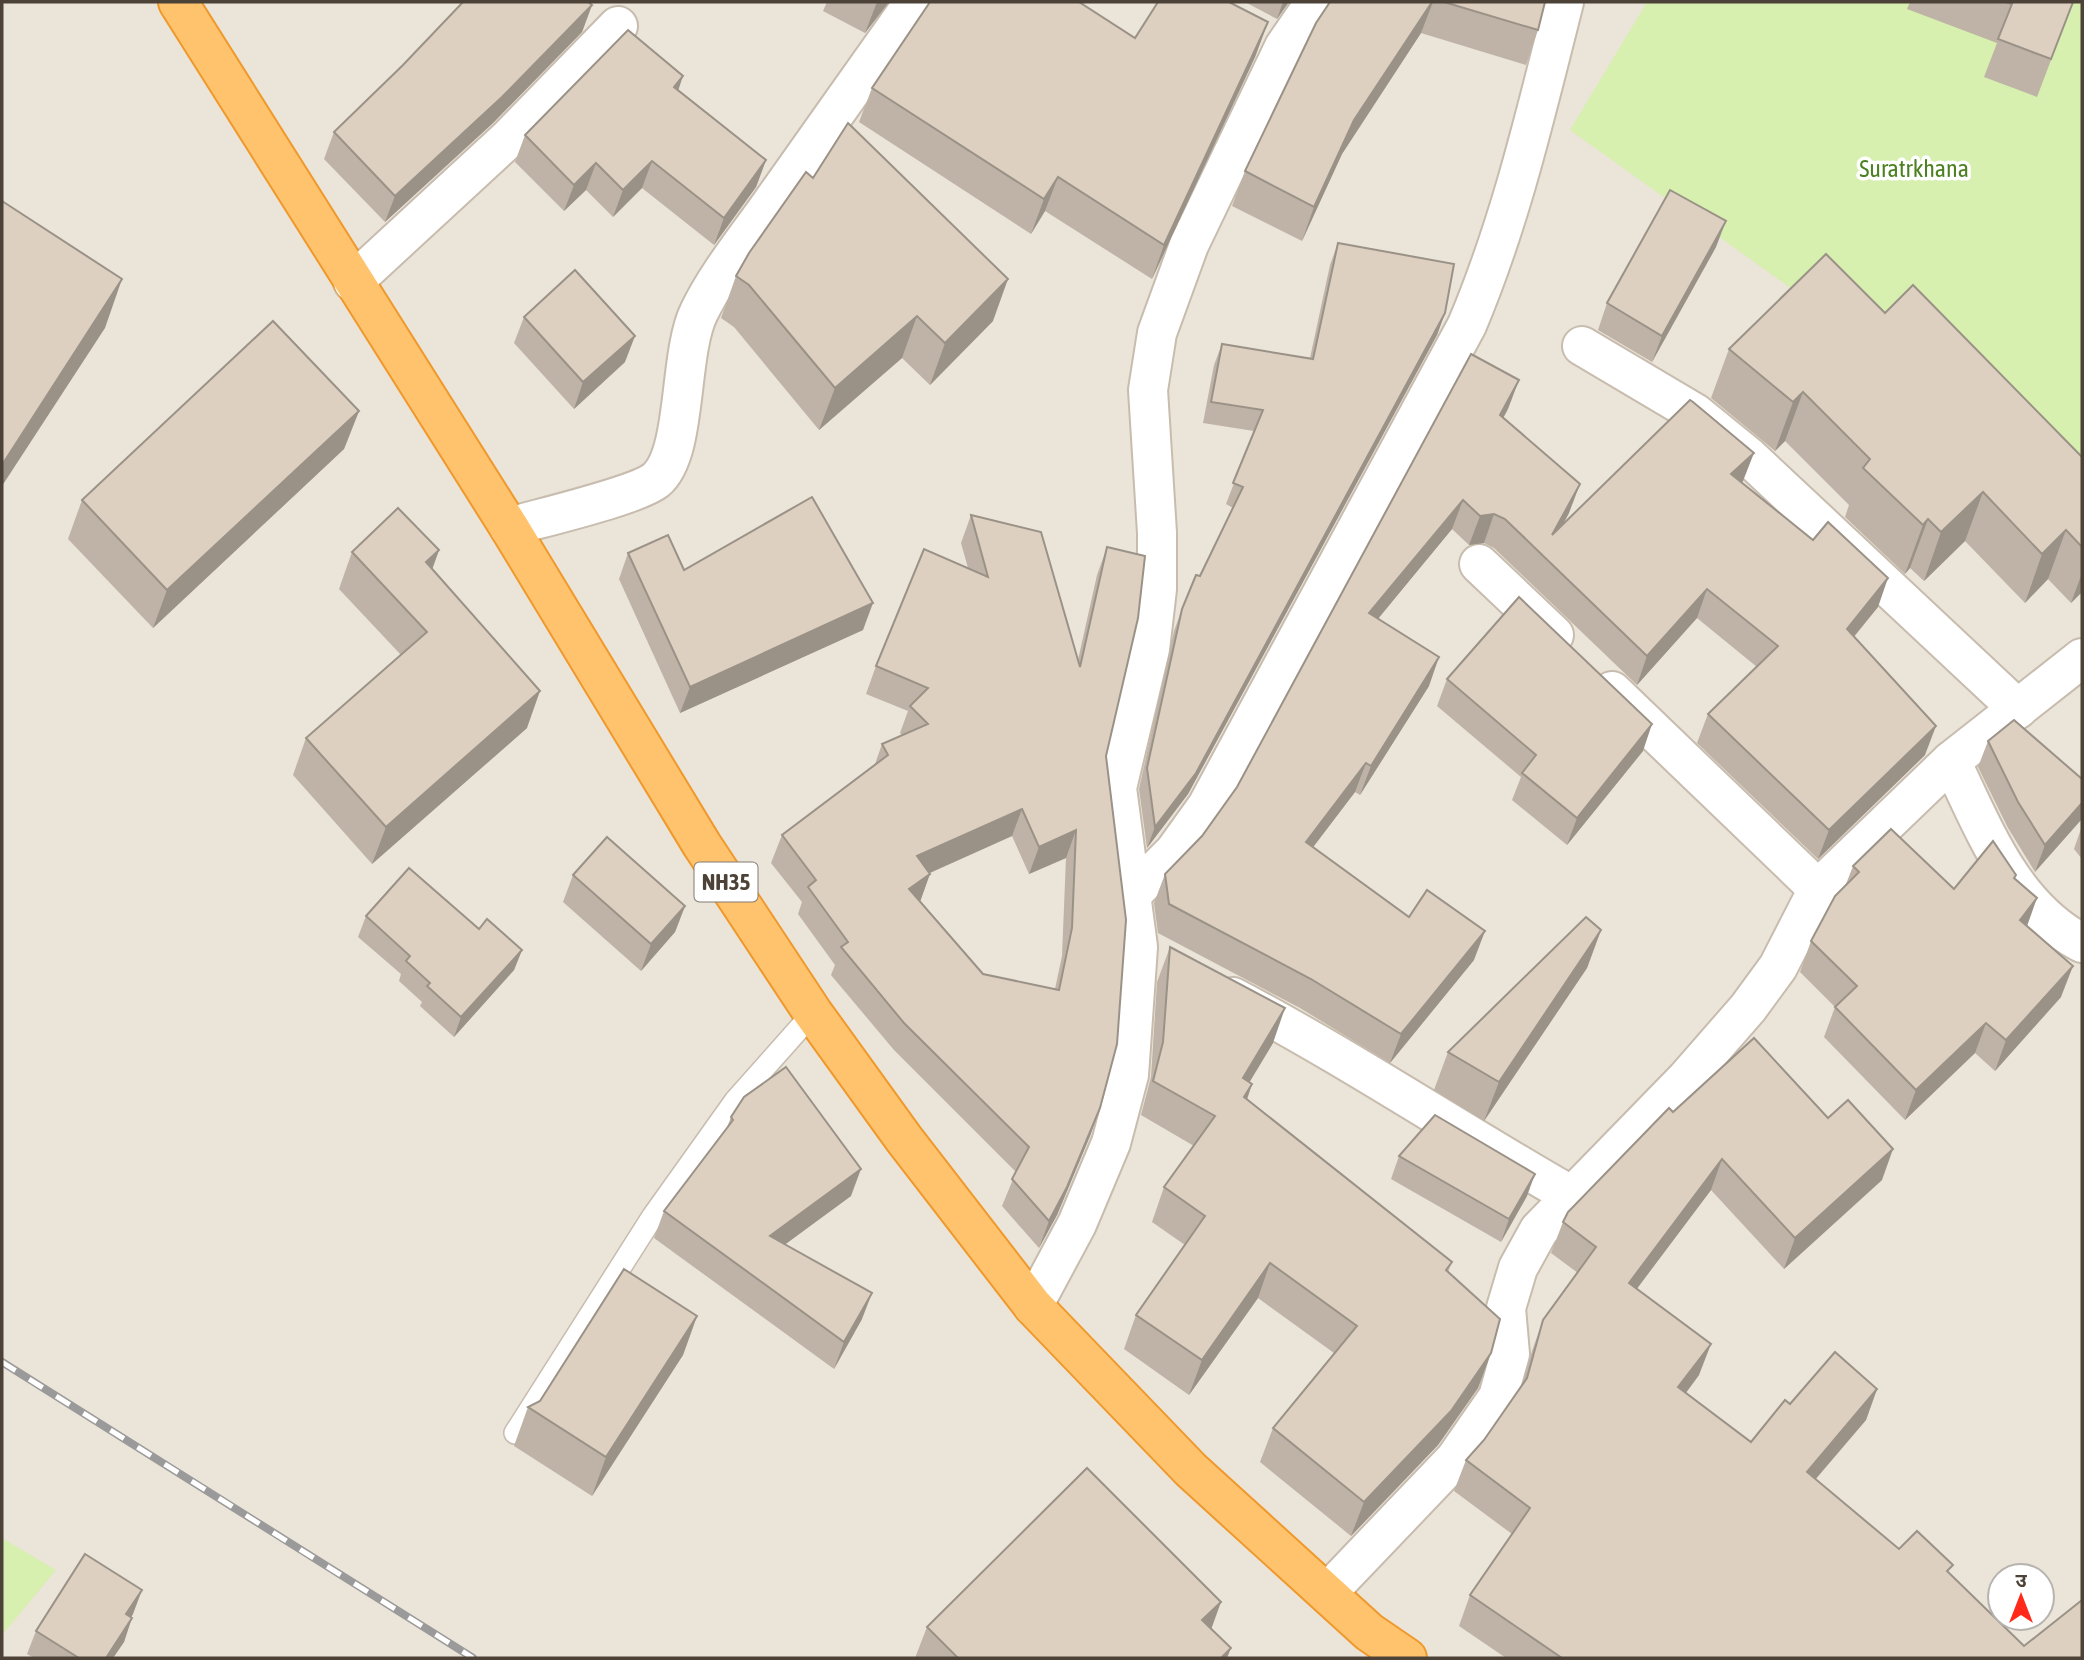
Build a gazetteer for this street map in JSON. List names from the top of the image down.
{
  "streets": {
    "highway": ["NH35"]
  },
  "parks": ["Suratrkhana"],
  "north": "top"
}
